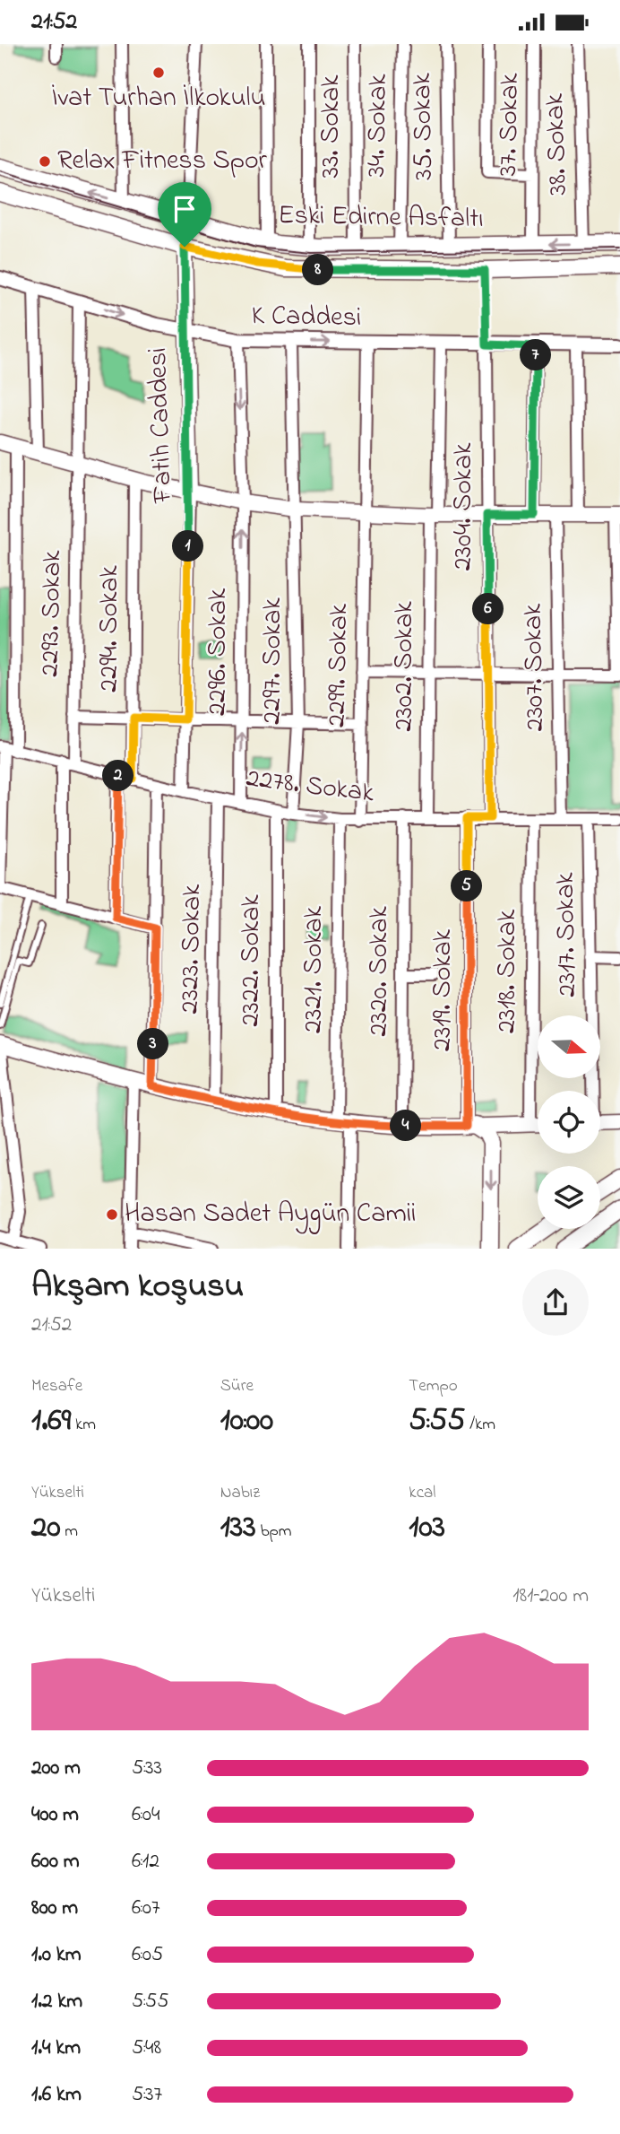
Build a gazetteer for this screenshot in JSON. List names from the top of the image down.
{
  "streets": {
    "main road": ["Eski Edirne Asfaltı", "Fatih Caddesi"],
    "street": [
      "37. Sokak",
      "34. Sokak",
      "33. Sokak",
      "35. Sokak",
      "38. Sokak",
      "K Caddesi",
      "2304. Sokak",
      "2293. Sokak",
      "2294. Sokak",
      "2296. Sokak",
      "2297. Sokak",
      "2299. Sokak",
      "2302. Sokak",
      "2307. Sokak",
      "2278. Sokak",
      "2317. Sokak",
      "2323. Sokak",
      "2322. Sokak",
      "2321. Sokak",
      "2320. Sokak",
      "2318. Sokak",
      "2319. Sokak"
    ]
  },
  "crossings": [
    ["37. Sokak", "Eski Edirne Asfaltı"],
    ["34. Sokak", "Eski Edirne Asfaltı"],
    ["33. Sokak", "Eski Edirne Asfaltı"],
    ["35. Sokak", "Eski Edirne Asfaltı"],
    ["38. Sokak", "Eski Edirne Asfaltı"],
    ["Eski Edirne Asfaltı", "Fatih Caddesi"],
    ["Eski Edirne Asfaltı", "2304. Sokak"],
    ["K Caddesi", "Fatih Caddesi"],
    ["K Caddesi", "2304. Sokak"],
    ["K Caddesi", "2293. Sokak"],
    ["K Caddesi", "2296. Sokak"],
    ["K Caddesi", "2297. Sokak"],
    ["K Caddesi", "2299. Sokak"],
    ["K Caddesi", "2302. Sokak"],
    ["Fatih Caddesi", "2278. Sokak"],
    ["2304. Sokak", "2278. Sokak"],
    ["2293. Sokak", "2278. Sokak"],
    ["2294. Sokak", "2278. Sokak"],
    ["2296. Sokak", "2278. Sokak"],
    ["2297. Sokak", "2278. Sokak"],
    ["2299. Sokak", "2278. Sokak"],
    ["2302. Sokak", "2278. Sokak"],
    ["2307. Sokak", "2278. Sokak"],
    ["2278. Sokak", "2317. Sokak"],
    ["2278. Sokak", "2323. Sokak"],
    ["2278. Sokak", "2322. Sokak"],
    ["2278. Sokak", "2321. Sokak"],
    ["2278. Sokak", "2320. Sokak"],
    ["2278. Sokak", "2318. Sokak"],
    ["2278. Sokak", "2319. Sokak"]
  ],
  "places": ["İvat Turhan İlkokulu", "Relax Fitness Spor", "Hasan Sadet Aygün Camii"],
  "north": "right",
  "page": {
    "status": "21:52",
    "pins": [
      "8",
      "7",
      "1",
      "6",
      "2",
      "5",
      "3",
      "4"
    ],
    "heading": ["Akşam koşusu", "21:52"],
    "stats": [
      ["Mesafe", "1.69 km"],
      ["Süre", "10:00"],
      ["Tempo", "5:55 /km"],
      ["Yükselti", "20 m"],
      ["Nabız", "133 bpm"],
      ["kcal", "103"]
    ],
    "chart": ["Yükselti", "181–200 m"],
    "list": [
      {
        "name": "200 m",
        "note": "5:33"
      },
      {
        "name": "400 m",
        "note": "6:04"
      },
      {
        "name": "600 m",
        "note": "6:12"
      },
      {
        "name": "800 m",
        "note": "6:07"
      },
      {
        "name": "1.0 km",
        "note": "6:05"
      },
      {
        "name": "1.2 km",
        "note": "5:55"
      },
      {
        "name": "1.4 km",
        "note": "5:48"
      },
      {
        "name": "1.6 km",
        "note": "5:37"
      }
    ]
  }
}
